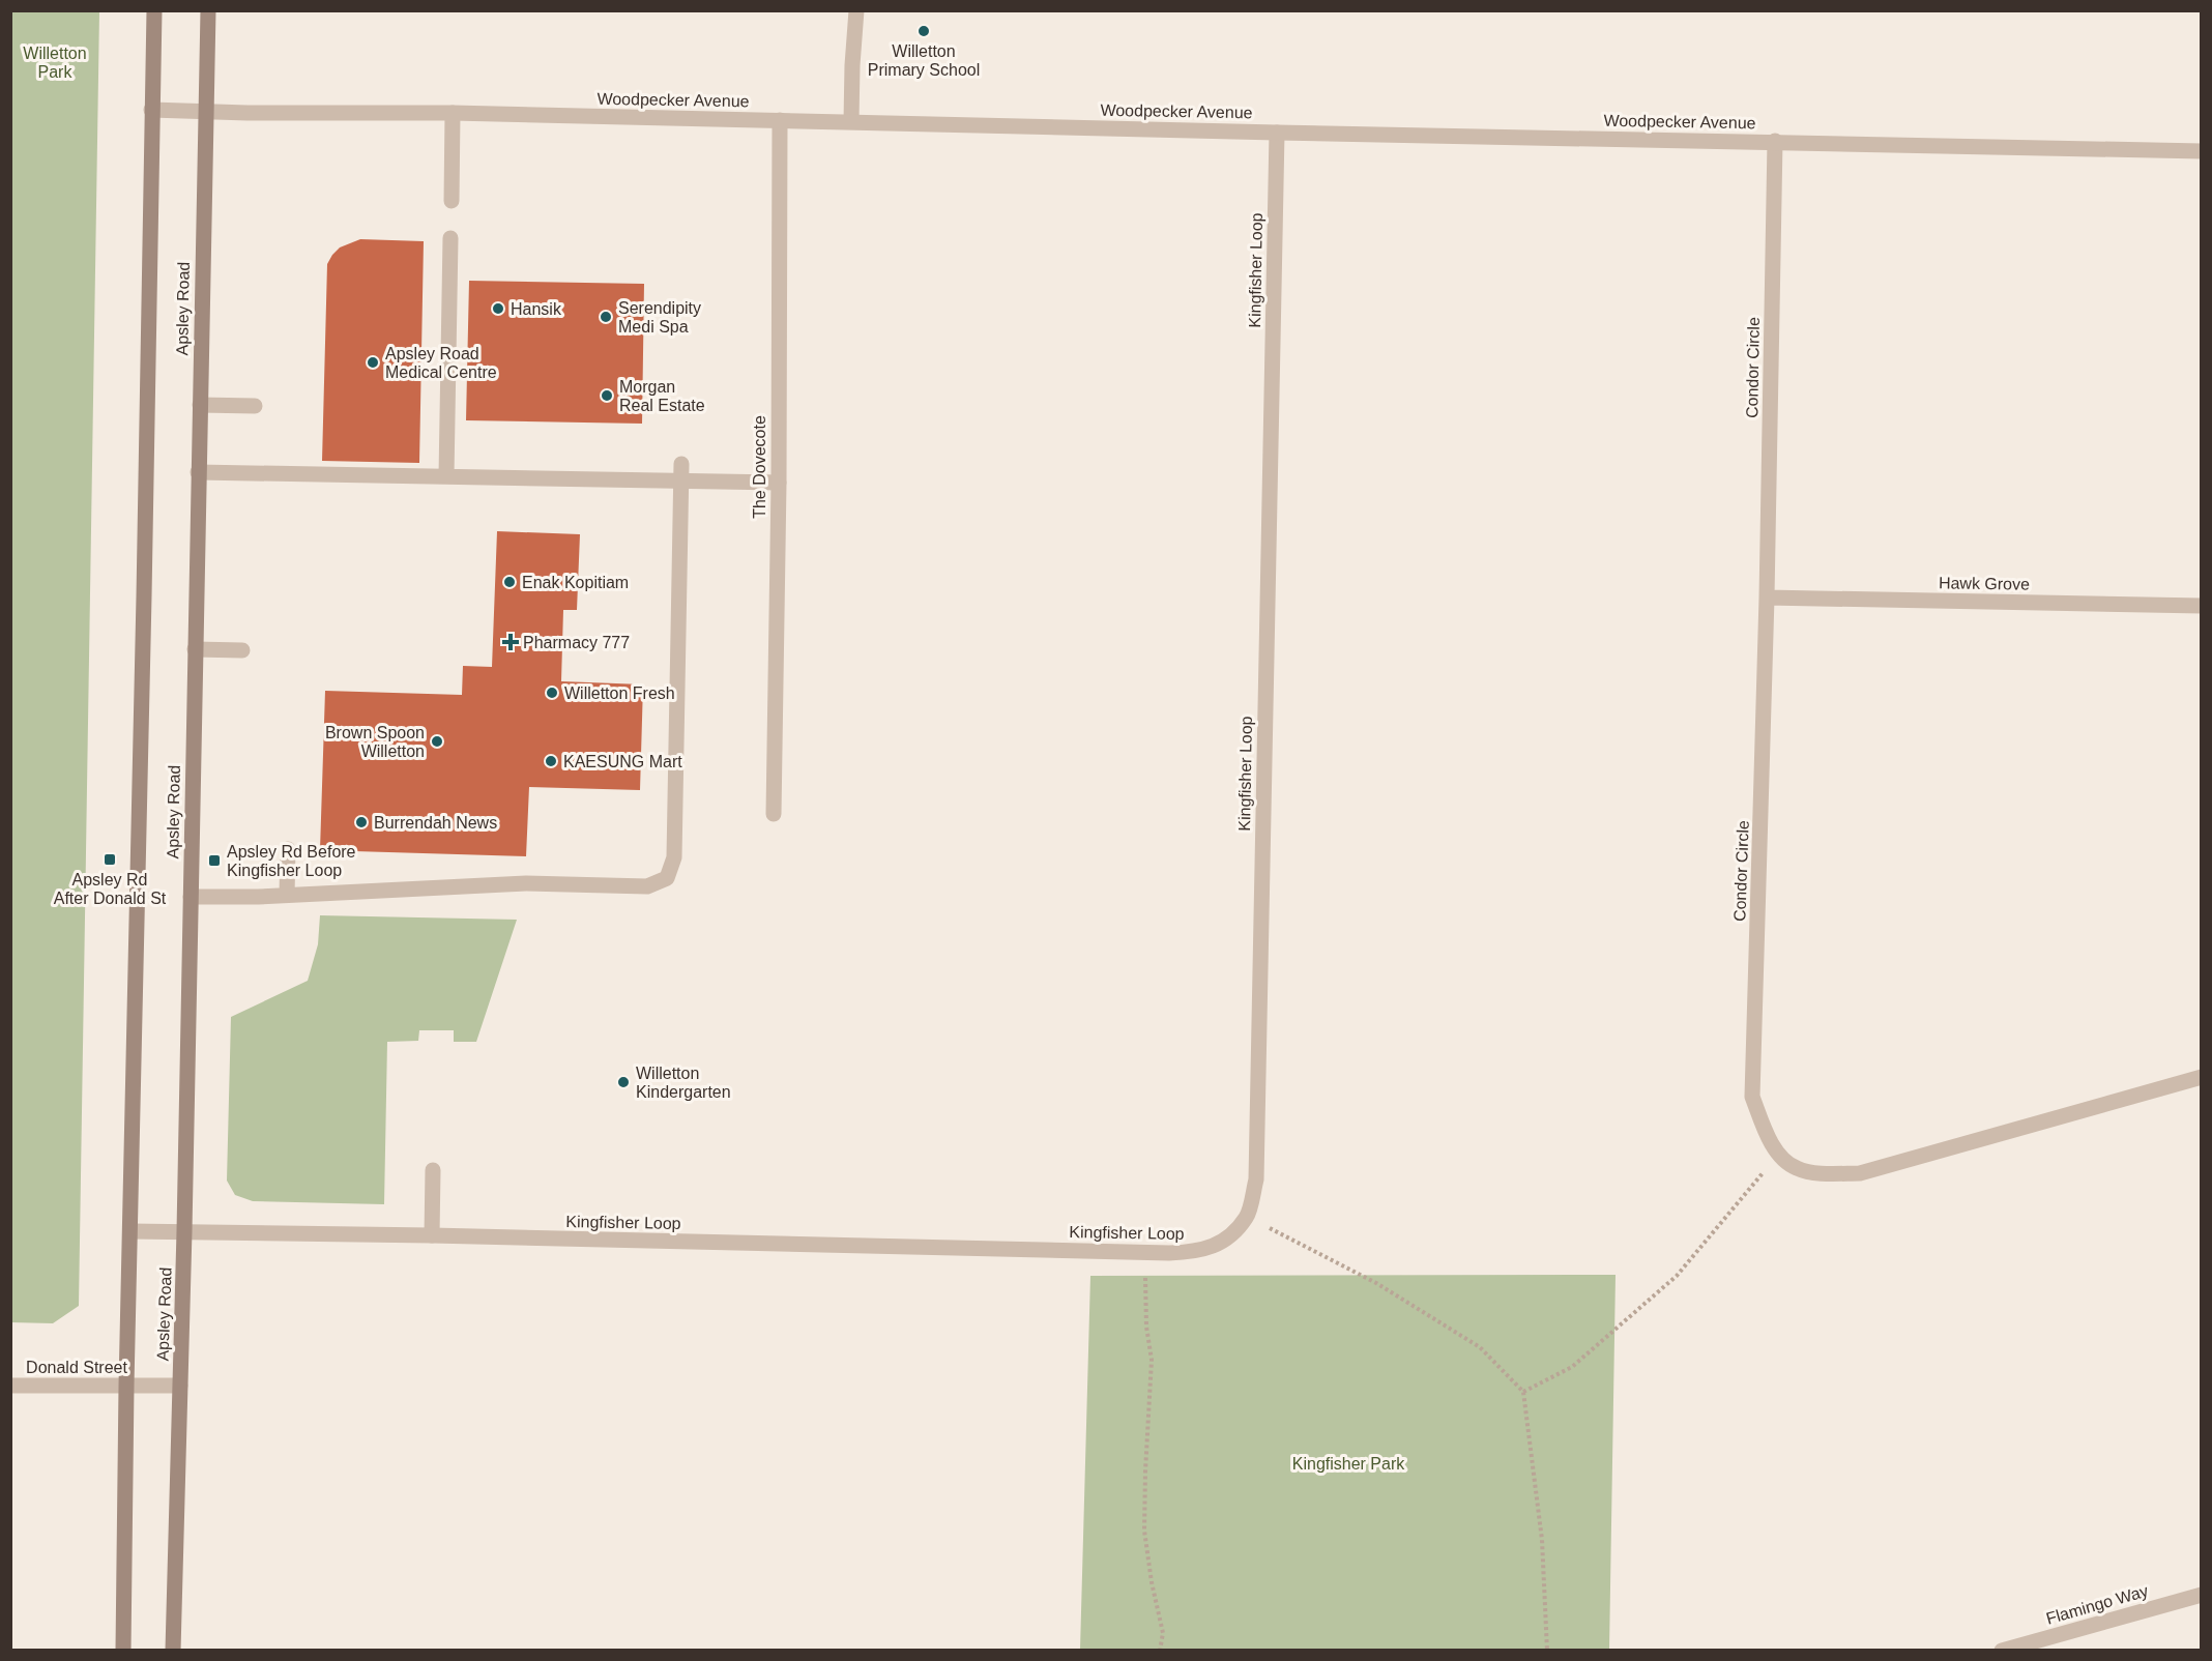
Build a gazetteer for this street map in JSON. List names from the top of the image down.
{
  "streets": {
    "main road": ["Apsley Road"],
    "street": [
      "Woodpecker Avenue",
      "Kingfisher Loop",
      "Condor Circle",
      "The Dovecote",
      "Hawk Grove",
      "Donald Street",
      "Flamingo Way"
    ]
  },
  "crossings": [
    ["Woodpecker Avenue", "Kingfisher Loop"],
    ["Woodpecker Avenue", "Apsley Road"],
    ["Woodpecker Avenue", "Condor Circle"],
    ["Woodpecker Avenue", "The Dovecote"],
    ["Kingfisher Loop", "Apsley Road"],
    ["Apsley Road", "Donald Street"],
    ["Condor Circle", "Hawk Grove"]
  ],
  "parks": ["Willetton Park", "Kingfisher Park"],
  "places": {
    "other": [
      "Willetton Primary School",
      "Hansik",
      "Serendipity Medi Spa",
      "Apsley Road Medical Centre",
      "Morgan Real Estate",
      "Enak Kopitiam",
      "Willetton Fresh",
      "Brown Spoon Willetton",
      "KAESUNG Mart",
      "Burrendah News",
      "Willetton Kindergarten"
    ],
    "health": ["Pharmacy 777"],
    "transit": ["Apsley Rd After Donald St", "Apsley Rd Before Kingfisher Loop"]
  }
}
